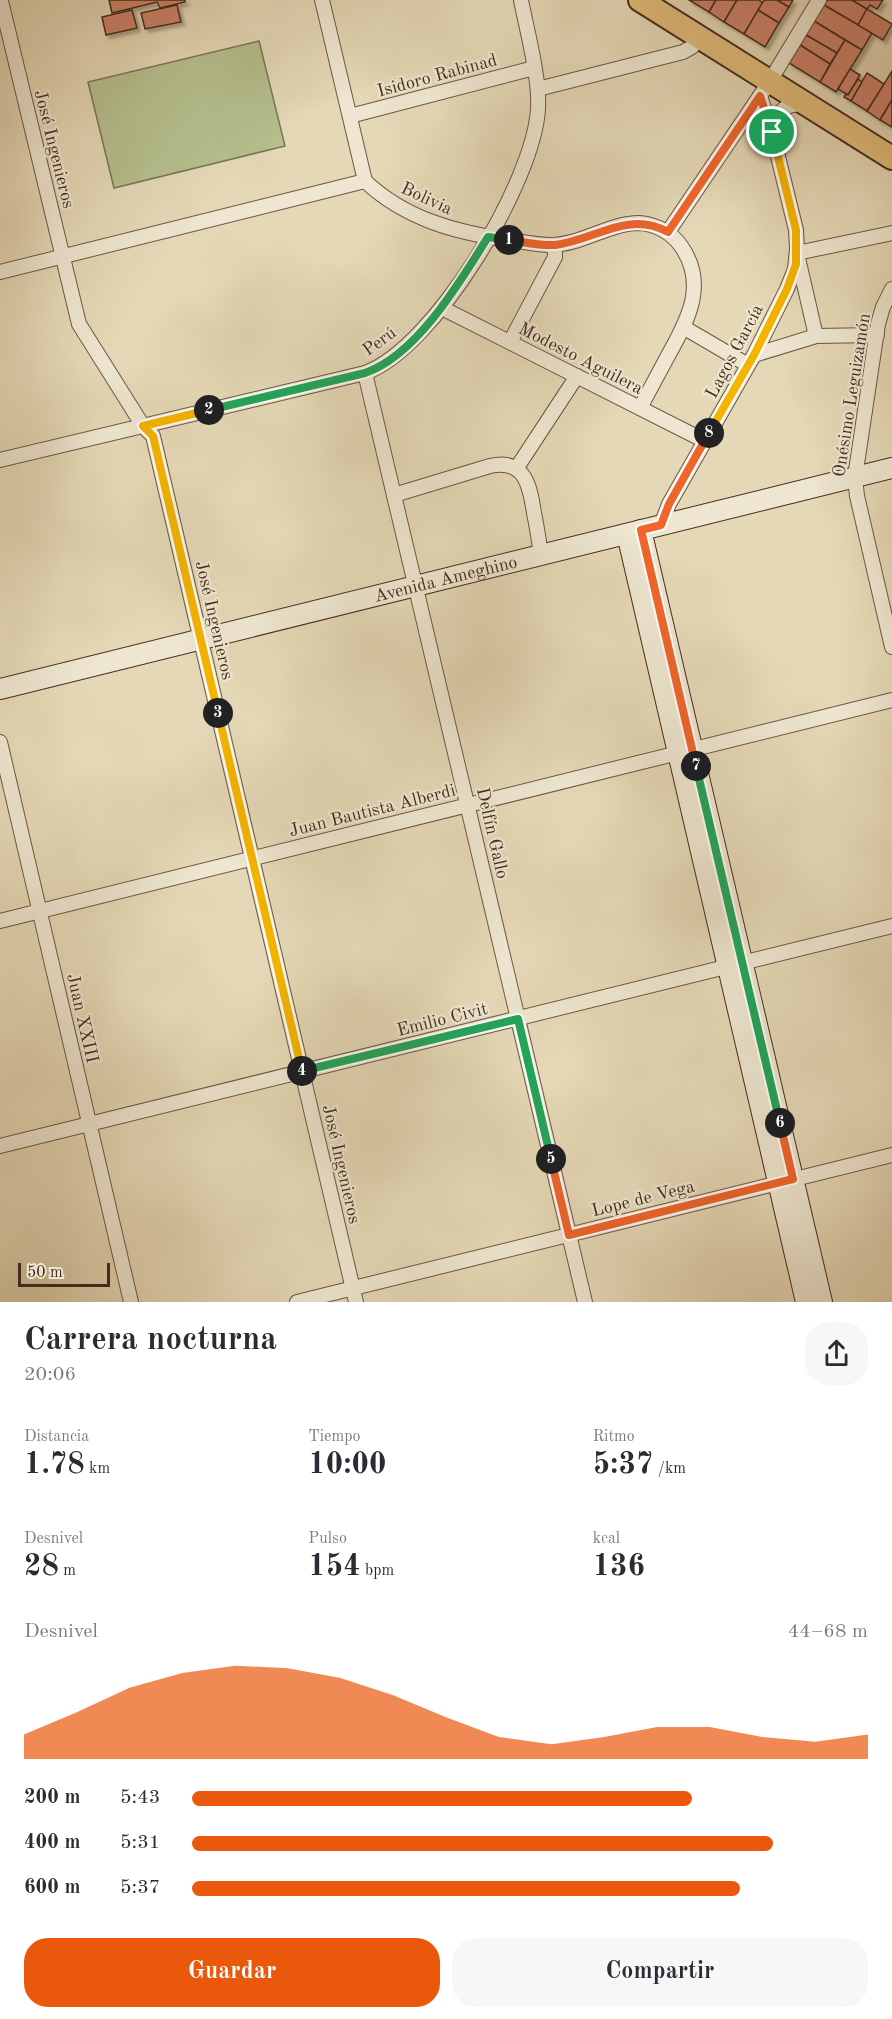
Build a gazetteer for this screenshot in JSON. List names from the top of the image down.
{
  "streets": {
    "main road": ["Avenida Ameghino"],
    "street": [
      "Isidoro Rabinad",
      "José Ingenieros",
      "Bolivia",
      "Perú",
      "Lagos García",
      "Modesto Aguilera",
      "Onésimo Leguizamón",
      "Juan Bautista Alberdi",
      "Delfín Gallo",
      "Juan XXIII",
      "Emilio Civit",
      "Lope de Vega"
    ]
  },
  "crossings": [
    ["Isidoro Rabinad", "Perú"],
    ["José Ingenieros", "Perú"],
    ["José Ingenieros", "Avenida Ameghino"],
    ["José Ingenieros", "Juan Bautista Alberdi"],
    ["José Ingenieros", "Emilio Civit"],
    ["José Ingenieros", "Lope de Vega"],
    ["Bolivia", "Perú"],
    ["Perú", "Modesto Aguilera"],
    ["Perú", "Delfín Gallo"],
    ["Lagos García", "Modesto Aguilera"],
    ["Lagos García", "Avenida Ameghino"],
    ["Onésimo Leguizamón", "Avenida Ameghino"],
    ["Avenida Ameghino", "Delfín Gallo"],
    ["Juan Bautista Alberdi", "Delfín Gallo"],
    ["Juan Bautista Alberdi", "Juan XXIII"],
    ["Delfín Gallo", "Emilio Civit"],
    ["Delfín Gallo", "Lope de Vega"],
    ["Juan XXIII", "Emilio Civit"]
  ],
  "scale_bar": "50 m",
  "page": {
    "pins": [
      "1",
      "2",
      "8",
      "3",
      "7",
      "4",
      "6",
      "5"
    ],
    "scale": "50 m",
    "heading": ["Carrera nocturna", "20:06"],
    "stats": [
      ["Distancia", "1.78 km"],
      ["Tiempo", "10:00"],
      ["Ritmo", "5:37 /km"],
      ["Desnivel", "28 m"],
      ["Pulso", "154 bpm"],
      ["kcal", "136"]
    ],
    "chart": ["Desnivel", "44–68 m"],
    "list": [
      {
        "name": "200 m",
        "note": "5:43"
      },
      {
        "name": "400 m",
        "note": "5:31"
      },
      {
        "name": "600 m",
        "note": "5:37"
      }
    ],
    "buttons": ["Guardar", "Compartir"]
  }
}
